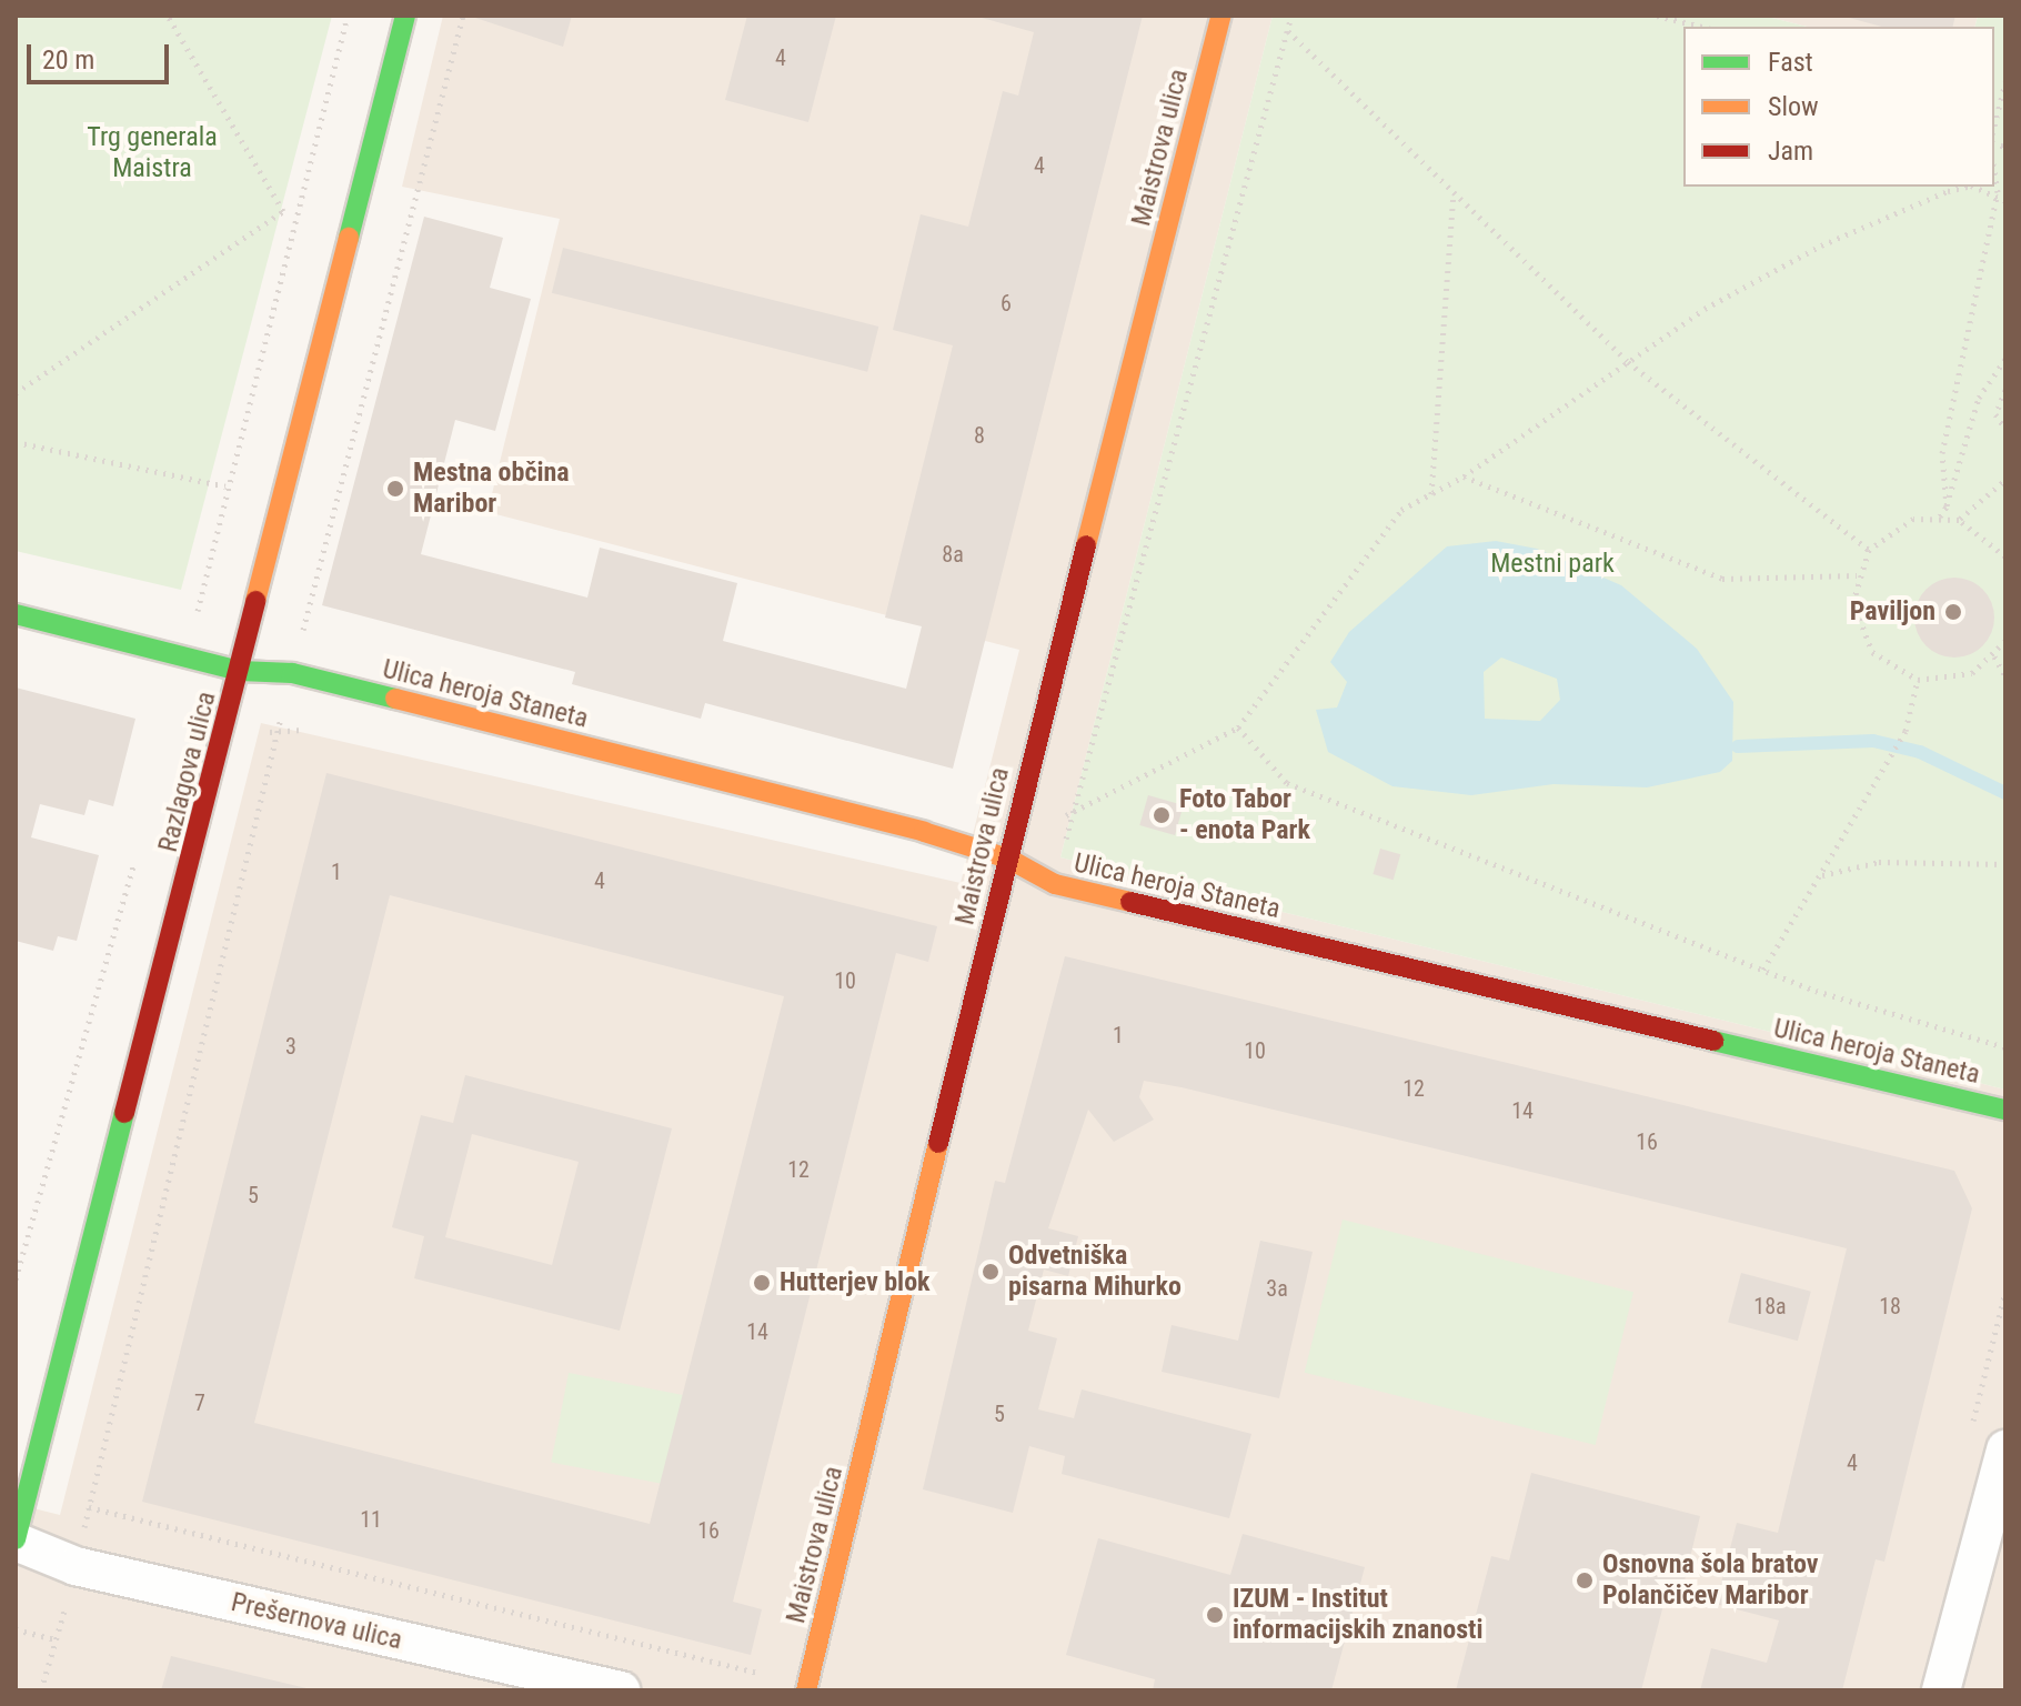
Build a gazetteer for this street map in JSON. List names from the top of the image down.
{
  "streets": {
    "street": [
      "Maistrova ulica",
      "Ulica heroja Staneta",
      "Razlagova ulica",
      "Prešernova ulica"
    ]
  },
  "crossings": [
    ["Maistrova ulica", "Ulica heroja Staneta"],
    ["Ulica heroja Staneta", "Razlagova ulica"],
    ["Razlagova ulica", "Prešernova ulica"]
  ],
  "parks": ["Trg generala Maistra", "Mestni park"],
  "places": [
    "Mestna občina Maribor",
    "Paviljon",
    "Foto Tabor - enota Park",
    "Odvetniška pisarna Mihurko",
    "Hutterjev blok",
    "Osnovna šola bratov Polančičev Maribor",
    "IZUM - Institut informacijskih znanosti"
  ],
  "house_numbers": [
    "4",
    "4",
    "6",
    "8",
    "8a",
    "1",
    "4",
    "10",
    "1",
    "3",
    "10",
    "12",
    "14",
    "16",
    "12",
    "5",
    "3a",
    "18a",
    "18",
    "14",
    "7",
    "5",
    "4",
    "11",
    "16"
  ],
  "legend": ["Fast", "Slow", "Jam"],
  "scale_bar": "20 m"
}
